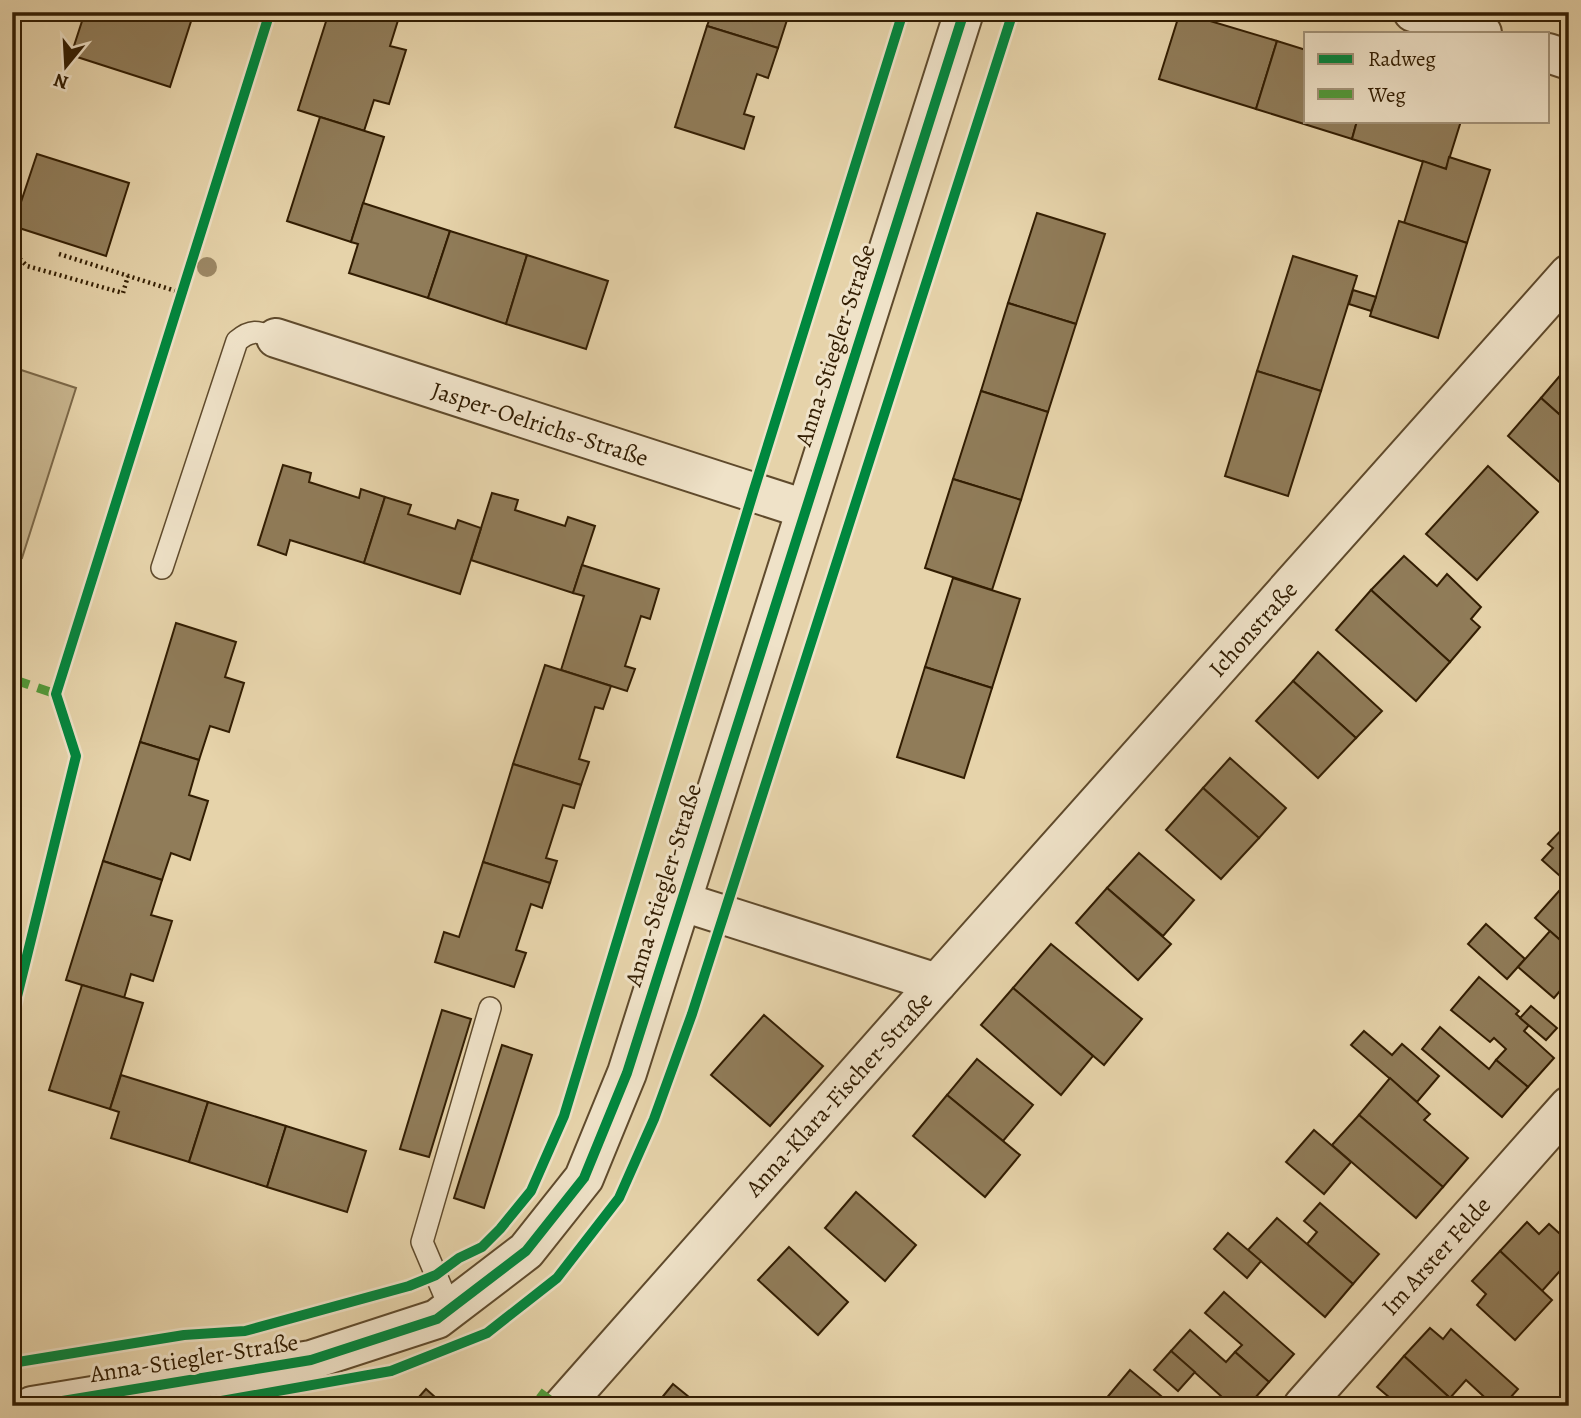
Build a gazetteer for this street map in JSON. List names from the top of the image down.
{
  "streets": {
    "street": [
      "Anna-Stiegler-Straße",
      "Jasper-Oelrichs-Straße",
      "Ichonstraße",
      "Anna-Klara-Fischer-Straße",
      "Im Arster Felde"
    ]
  },
  "crossings": [
    ["Anna-Stiegler-Straße", "Jasper-Oelrichs-Straße"],
    ["Anna-Stiegler-Straße", "Anna-Klara-Fischer-Straße"],
    ["Ichonstraße", "Anna-Klara-Fischer-Straße"]
  ],
  "legend": ["Radweg", "Weg"],
  "north": "bottom"
}
